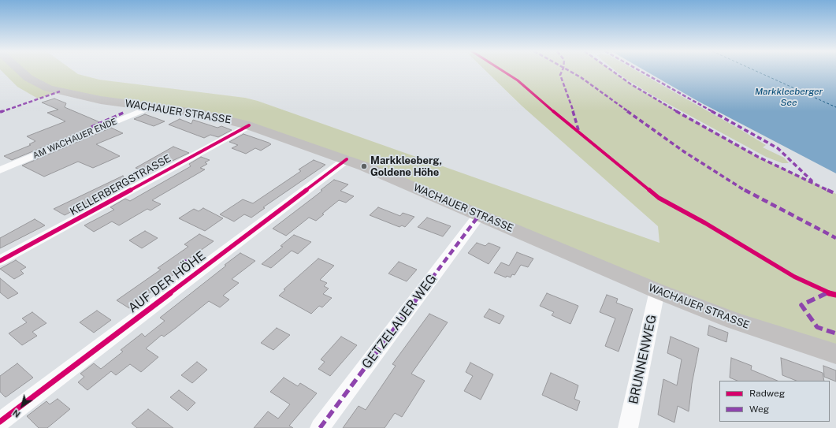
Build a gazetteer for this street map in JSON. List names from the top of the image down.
{
  "streets": {
    "main road": ["WACHAUER STRASSE"],
    "street": [
      "AM WACHAUER ENDE",
      "KELLERBERGSTRASSE",
      "AUF DER HÖHE",
      "GETZELAUER WEG",
      "BRUNNENWEG"
    ]
  },
  "crossings": [
    ["WACHAUER STRASSE", "AM WACHAUER ENDE"],
    ["WACHAUER STRASSE", "KELLERBERGSTRASSE"],
    ["WACHAUER STRASSE", "AUF DER HÖHE"],
    ["WACHAUER STRASSE", "GETZELAUER WEG"],
    ["WACHAUER STRASSE", "BRUNNENWEG"]
  ],
  "water": ["Markkleeberger See"],
  "places": ["Markkleeberg, Goldene Höhe"],
  "legend": ["Radweg", "Weg"],
  "north": "bottom left"
}
